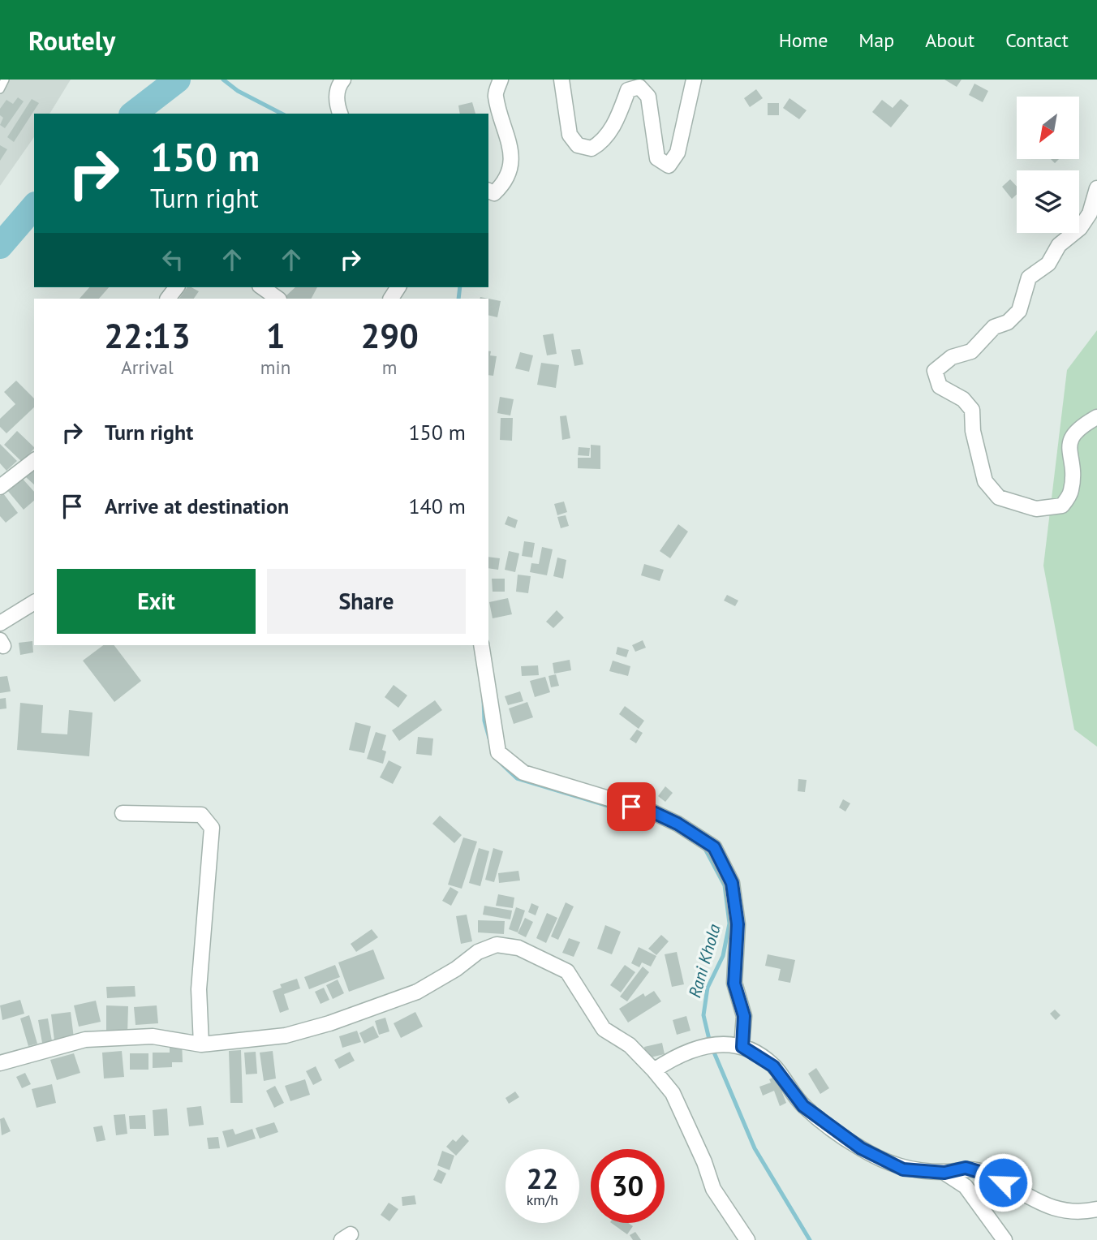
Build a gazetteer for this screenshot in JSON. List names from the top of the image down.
{
  "water": ["Rani Khola"],
  "north": "bottom left",
  "page": {
    "header": "Routely",
    "nav": [
      "Home",
      "Map",
      "About",
      "Contact"
    ],
    "turn": ["150 m", "Turn right"],
    "eta": [
      "22:13",
      "Arrival",
      "1",
      "min",
      "290",
      "m"
    ],
    "list": [
      {
        "name": "Turn right",
        "value": "150 m"
      },
      {
        "name": "Arrive at destination",
        "value": "140 m"
      }
    ],
    "buttons": ["Exit", "Share"],
    "speed": "22 km/h",
    "limit": "30"
  }
}
